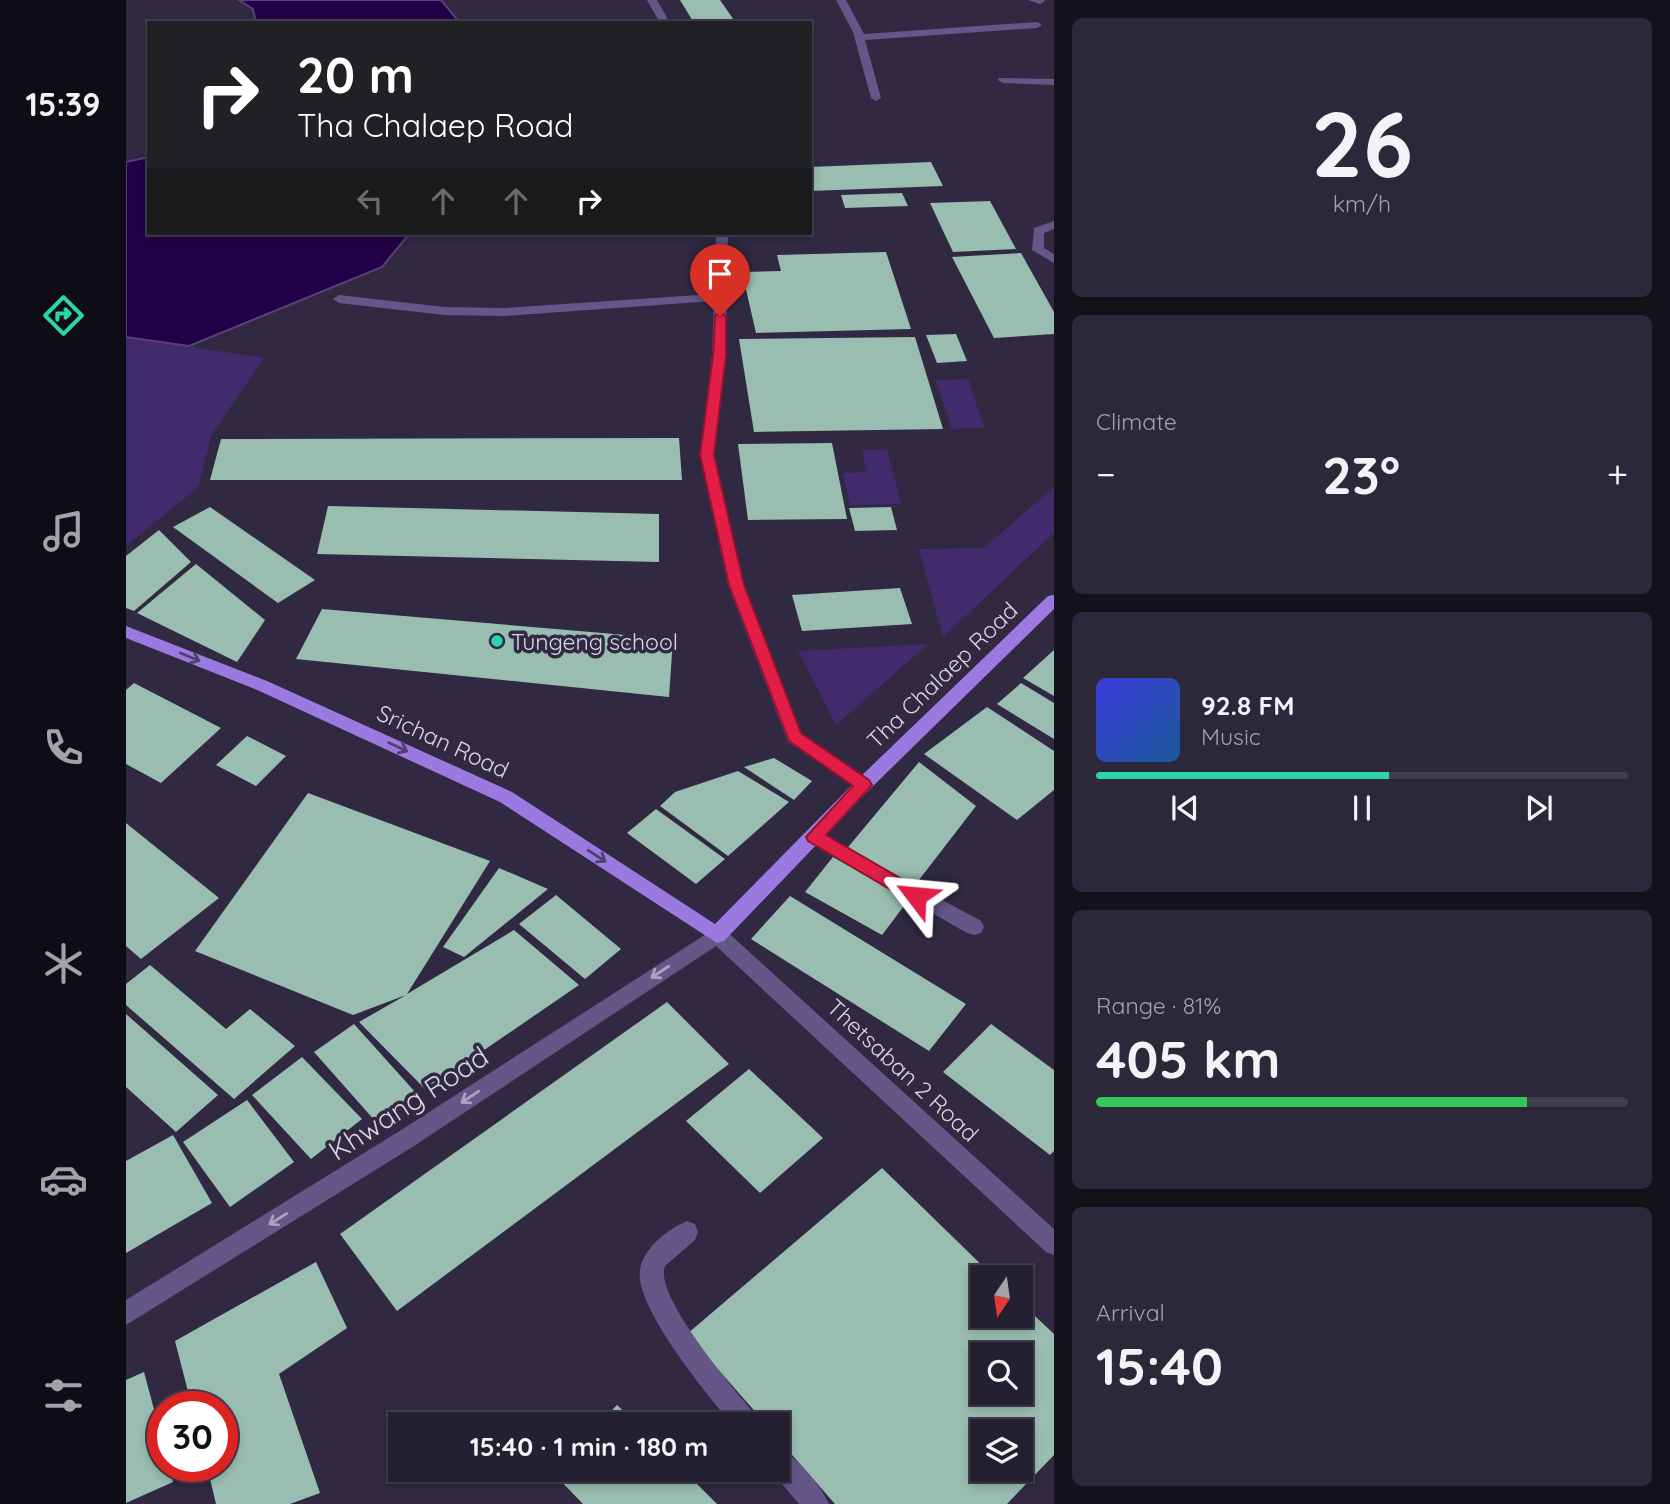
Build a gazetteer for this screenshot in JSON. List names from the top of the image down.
{
  "streets": {
    "main road": ["Tha Chalaep Road", "Srichan Road"],
    "street": ["Thetsaban 2 Road", "Khwang Road"]
  },
  "crossings": [
    ["Tha Chalaep Road", "Srichan Road"],
    ["Tha Chalaep Road", "Thetsaban 2 Road"],
    ["Tha Chalaep Road", "Khwang Road"],
    ["Srichan Road", "Thetsaban 2 Road"],
    ["Srichan Road", "Khwang Road"],
    ["Thetsaban 2 Road", "Khwang Road"]
  ],
  "one_way": ["Srichan Road", "Khwang Road"],
  "places": ["Tungeng school"],
  "north": "bottom",
  "page": {
    "tabs": "15:39",
    "tile": [
      ["26", "km/h"],
      "Climate",
      ["Range · 81%", "405 km"],
      ["Arrival", "15:40"]
    ],
    "turn": ["20 m", "Tha Chalaep Road"],
    "heat": ["−", "23°", "+"],
    "song": ["92.8 FM", "Music"],
    "limit": "30",
    "trip": "15:40 · 1 min · 180 m"
  }
}
